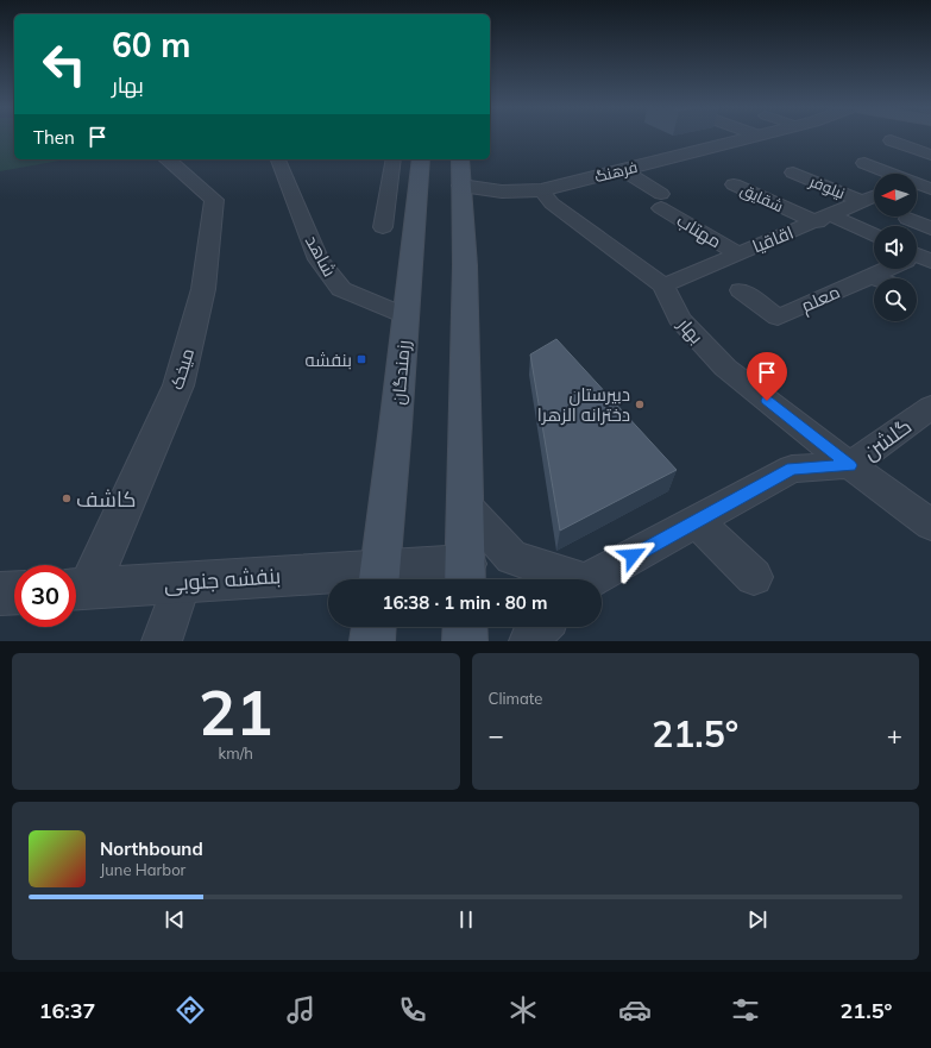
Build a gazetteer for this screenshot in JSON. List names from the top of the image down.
{
  "streets": {
    "main road": ["رزمندگان"],
    "street": [
      "فرهنگ",
      "نیلوفر",
      "شقایق",
      "مهتاب",
      "اقاقیا",
      "شاهد",
      "معلم",
      "بهار",
      "میخک",
      "گلشن",
      "بنفشه جنوبی"
    ]
  },
  "crossings": [
    ["فرهنگ", "مهتاب"],
    ["فرهنگ", "بهار"],
    ["نیلوفر", "اقاقیا"],
    ["شقایق", "اقاقیا"],
    ["مهتاب", "اقاقیا"],
    ["اقاقیا", "بهار"],
    ["شاهد", "رزمندگان"],
    ["بهار", "گلشن"],
    ["میخک", "بنفشه جنوبی"],
    ["رزمندگان", "بنفشه جنوبی"]
  ],
  "places": {
    "transit": ["بنفشه"],
    "other": ["دبيرستان دخترانه الزهرا", "کاشف"]
  },
  "north": "left",
  "page": {
    "turn": ["60 m", "بهار"],
    "then": "Then",
    "limit": "30",
    "trip": "16:38 · 1 min · 80 m",
    "tile": [
      ["21", "km/h"],
      "Climate"
    ],
    "heat": ["−", "21.5°", "+"],
    "song": ["Northbound", "June Harbor"],
    "tabs": ["16:37", "21.5°"]
  }
}
